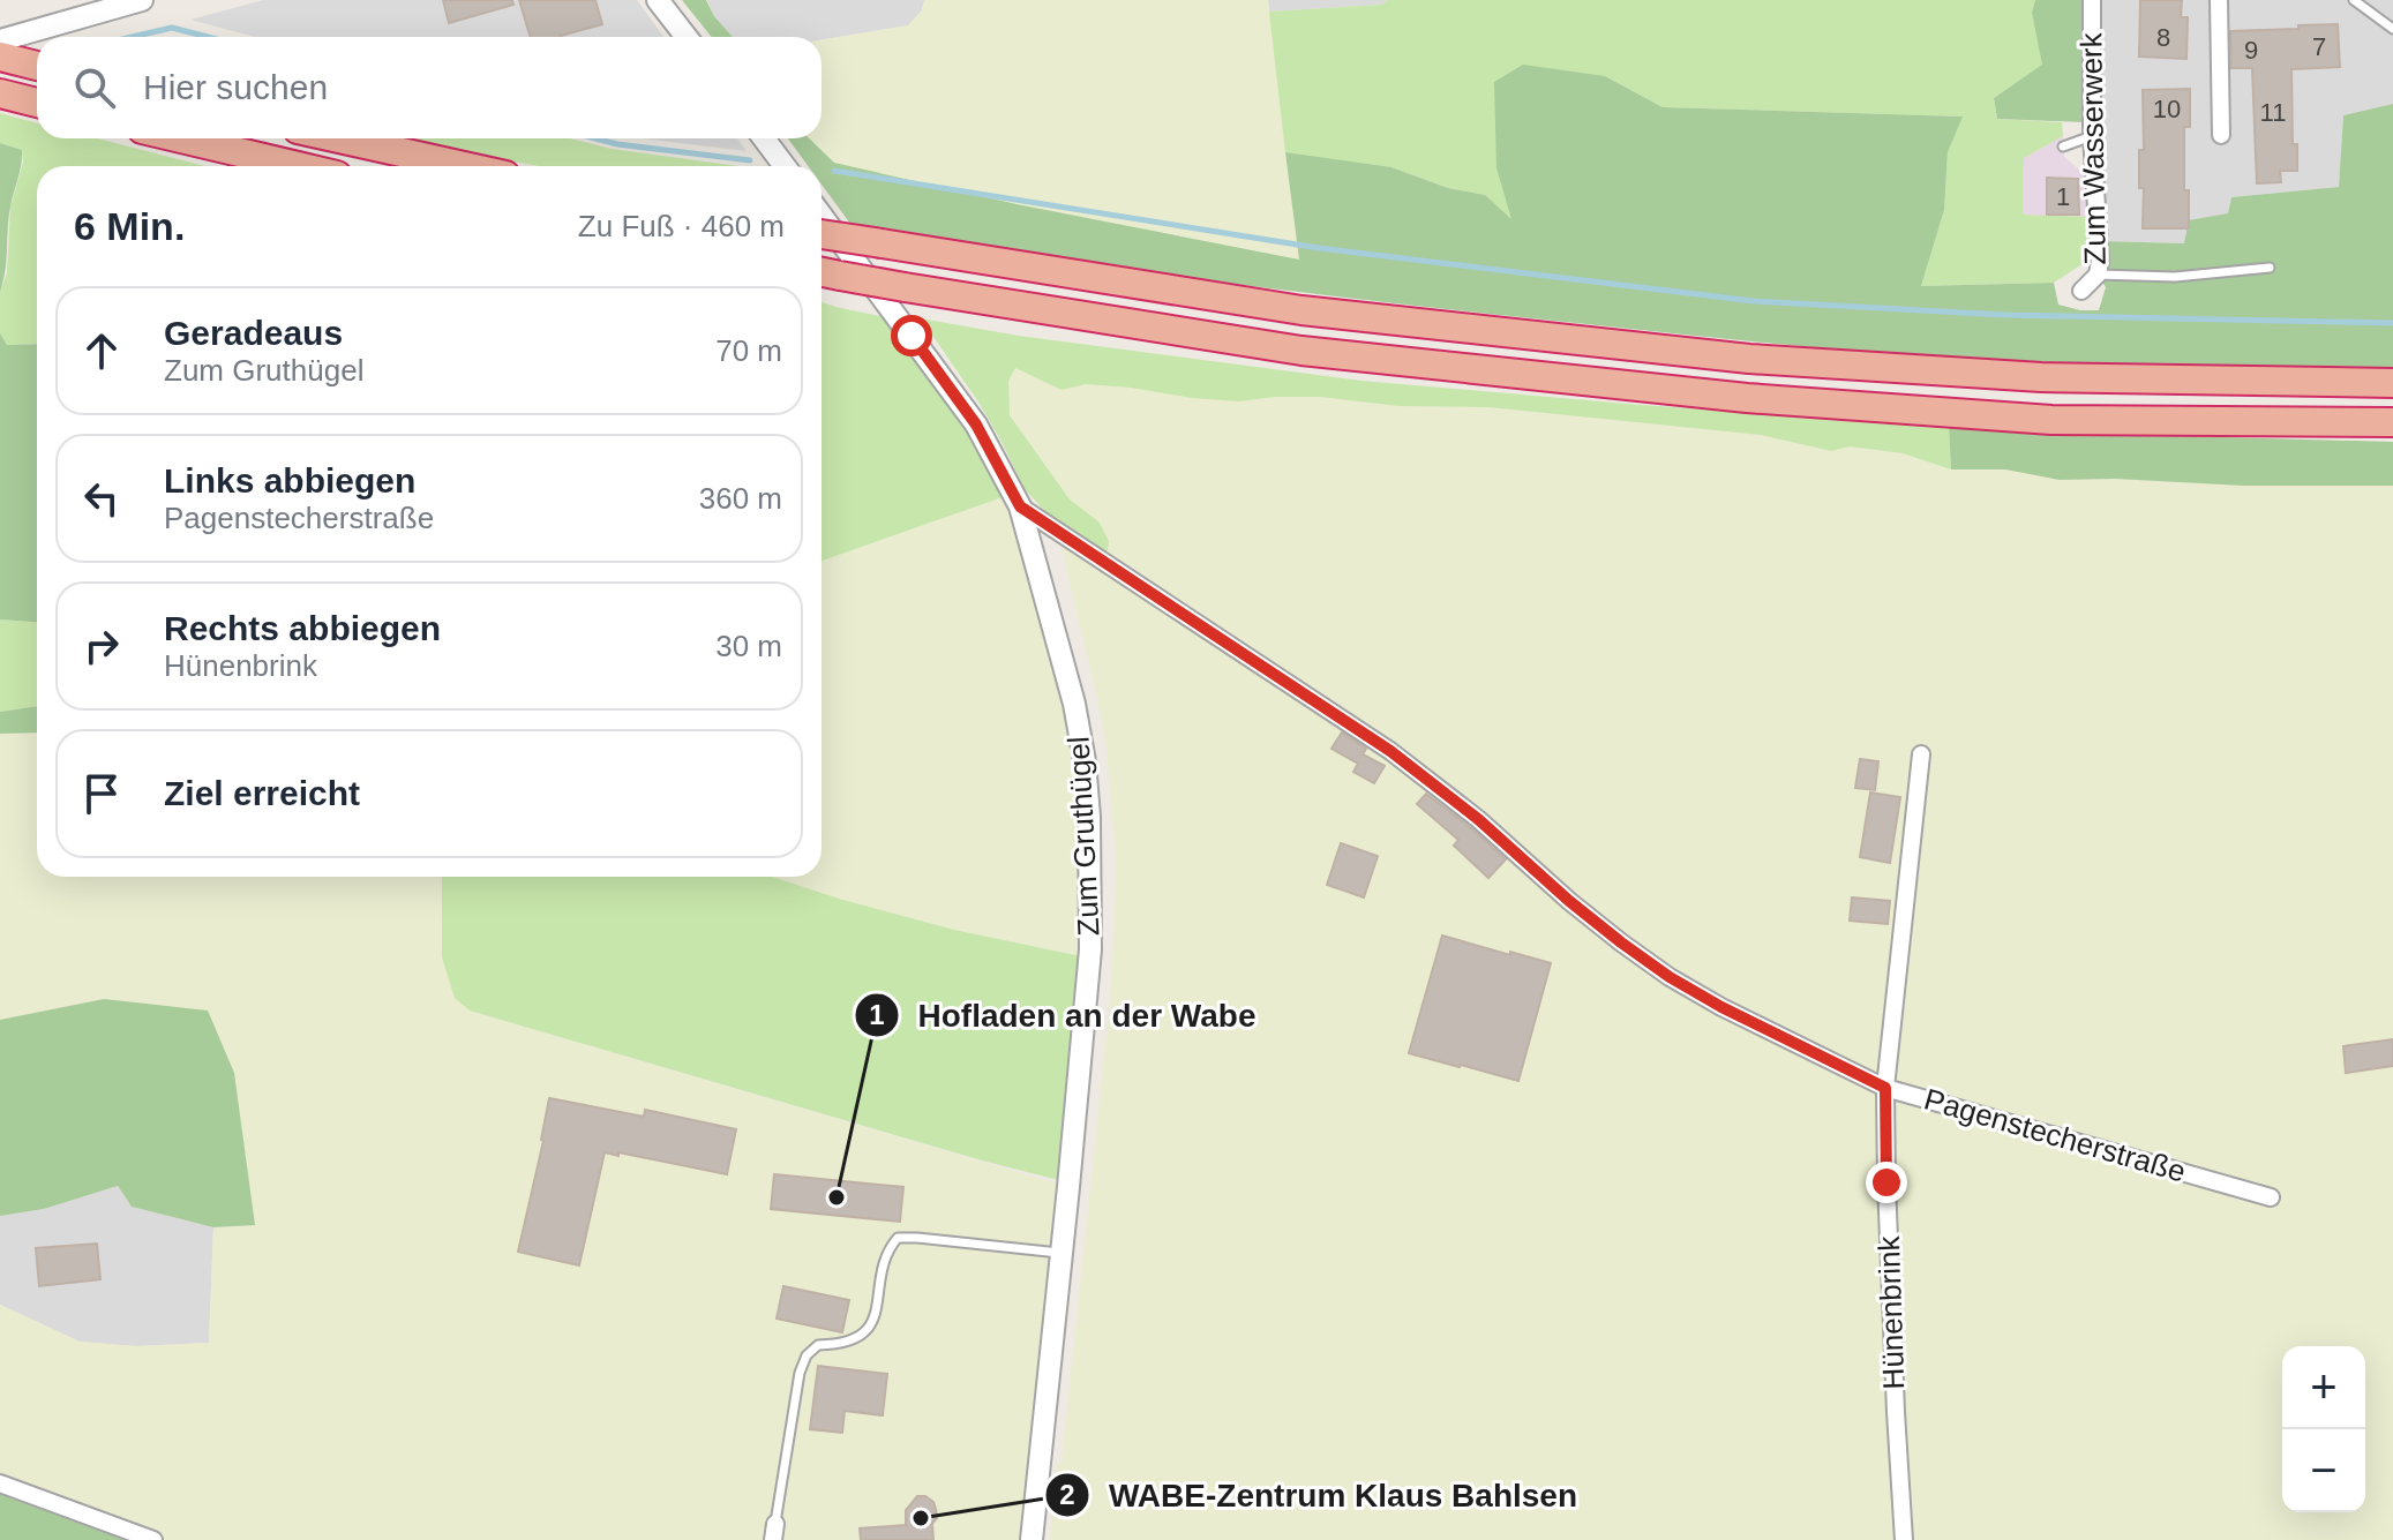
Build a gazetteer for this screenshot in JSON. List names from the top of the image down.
{
  "streets": {
    "street": [
      "Zum Wasserwerk",
      "Zum Gruthügel",
      "Pagenstecherstraße",
      "Hünenbrink"
    ]
  },
  "crossings": [
    ["Zum Gruthügel", "Pagenstecherstraße"],
    ["Pagenstecherstraße", "Hünenbrink"]
  ],
  "places": ["Hofladen an der Wabe", "WABE-Zentrum Klaus Bahlsen"],
  "house_numbers": [
    "8",
    "7",
    "9",
    "10",
    "11",
    "1"
  ],
  "page": {
    "search": "Hier suchen",
    "heading": ["6 Min.", "Zu Fuß · 460 m"],
    "list": [
      ["Geradeaus", "Zum Gruthügel", "70 m"],
      ["Links abbiegen", "Pagenstecherstraße", "360 m"],
      ["Rechts abbiegen", "Hünenbrink", "30 m"],
      "Ziel erreicht"
    ],
    "map_buttons": ["+", "−"]
  }
}
